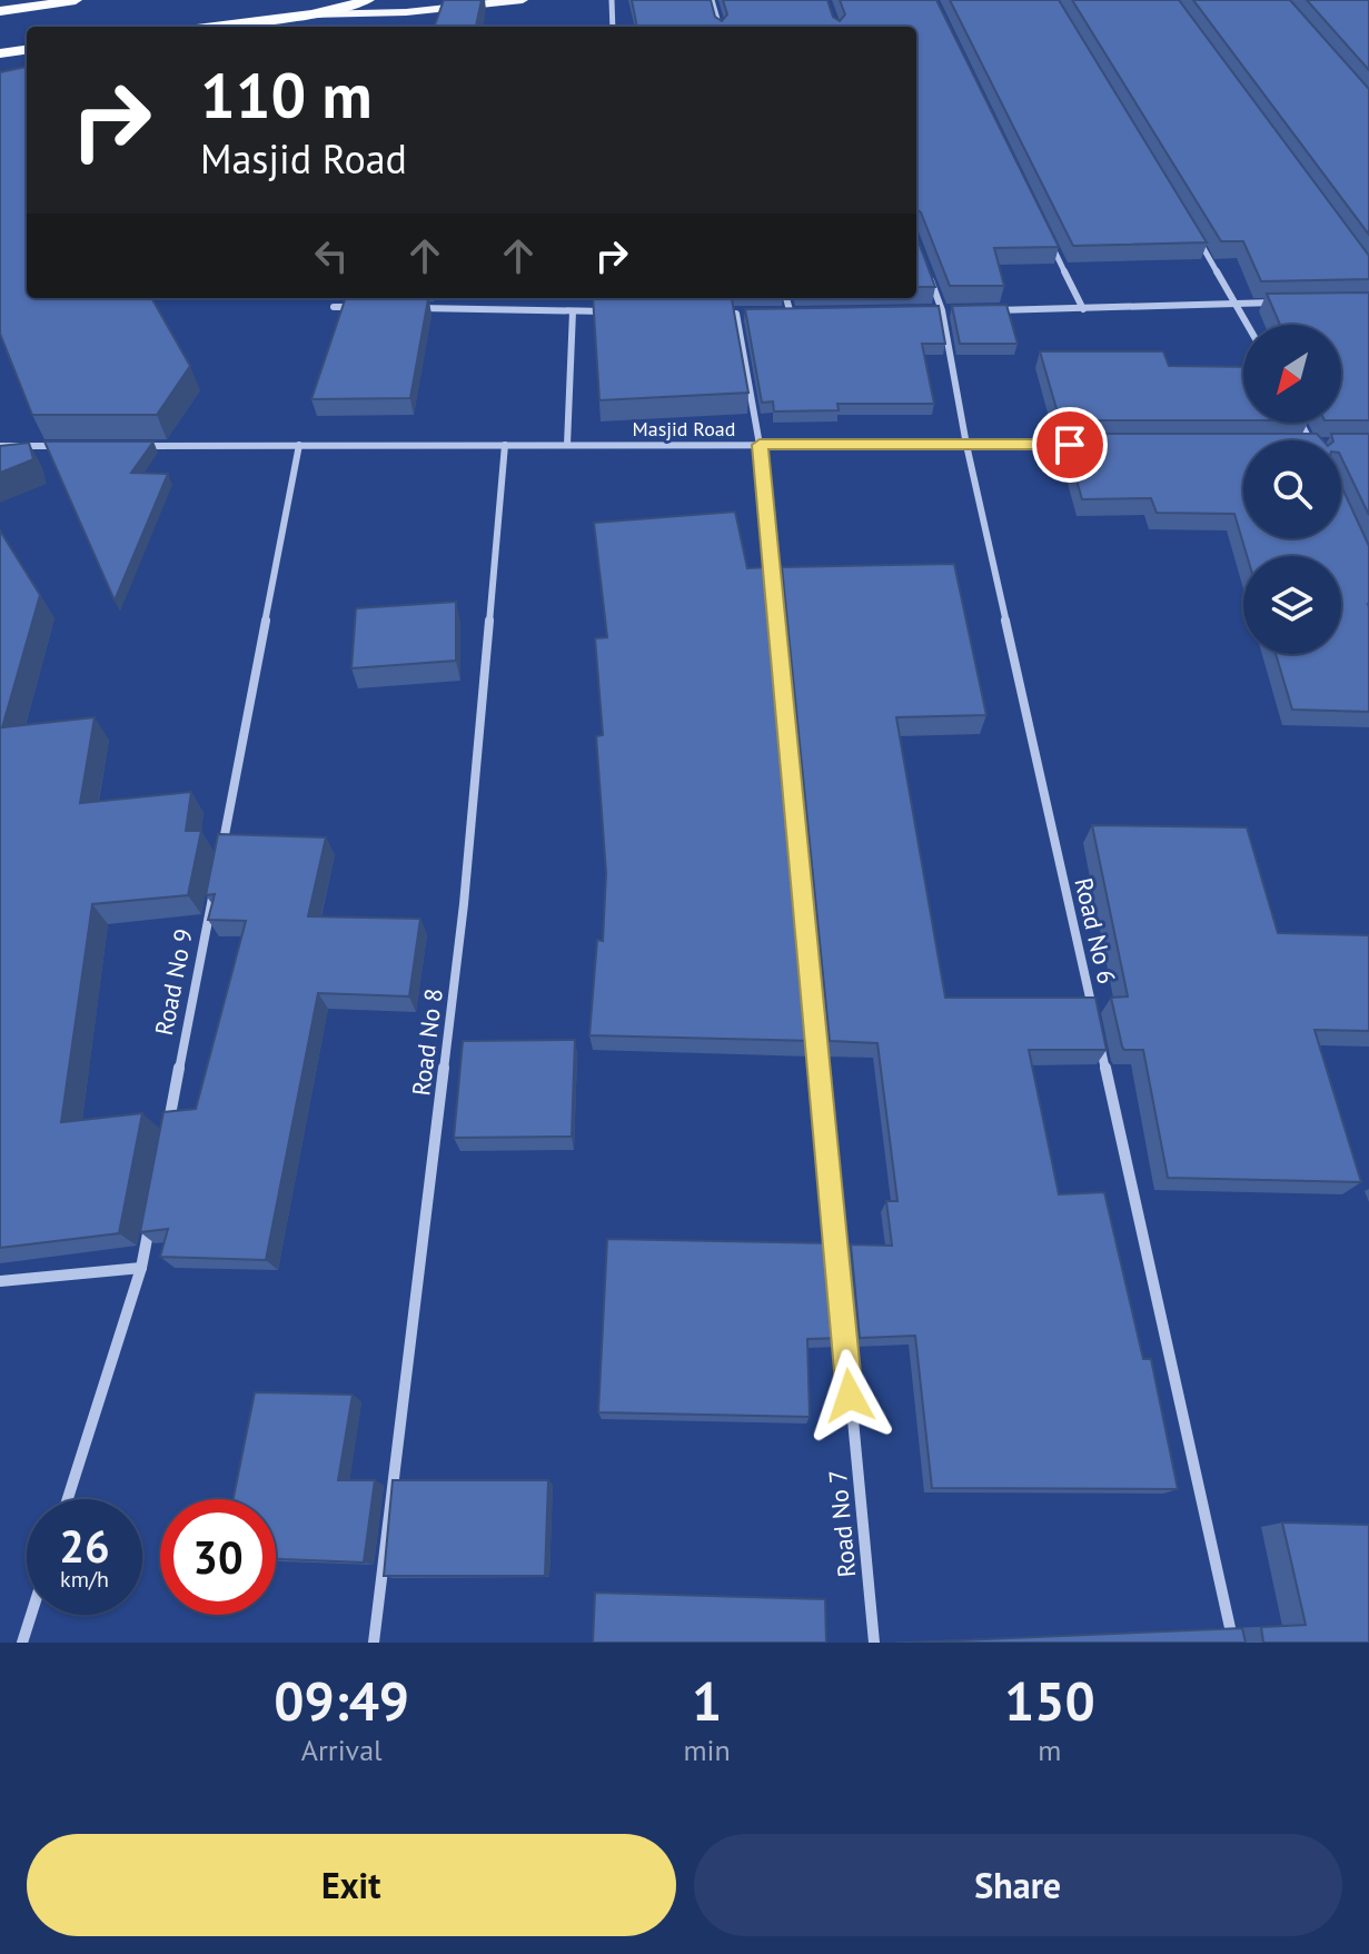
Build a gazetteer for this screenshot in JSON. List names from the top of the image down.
{
  "streets": {
    "street": [
      "Masjid Road",
      "Road No 6",
      "Road No 9",
      "Road No 8",
      "Road No 7"
    ]
  },
  "crossings": [
    ["Masjid Road", "Road No 6"],
    ["Masjid Road", "Road No 8"],
    ["Masjid Road", "Road No 7"]
  ],
  "north": "bottom left",
  "page": {
    "turn": ["110 m", "Masjid Road"],
    "speed": "26 km/h",
    "limit": "30",
    "eta": [
      "09:49",
      "Arrival",
      "1",
      "min",
      "150",
      "m"
    ],
    "buttons": ["Exit", "Share"]
  }
}
